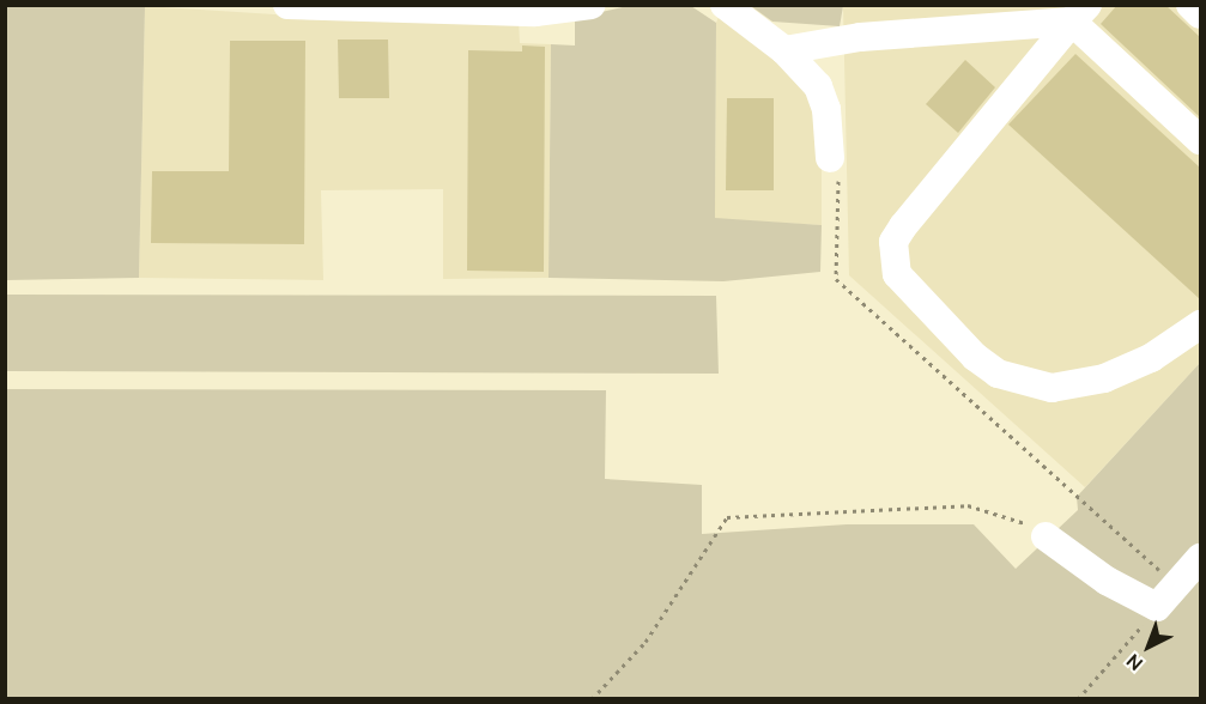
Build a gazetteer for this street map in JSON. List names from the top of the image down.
{
  "north": "bottom left"
}
